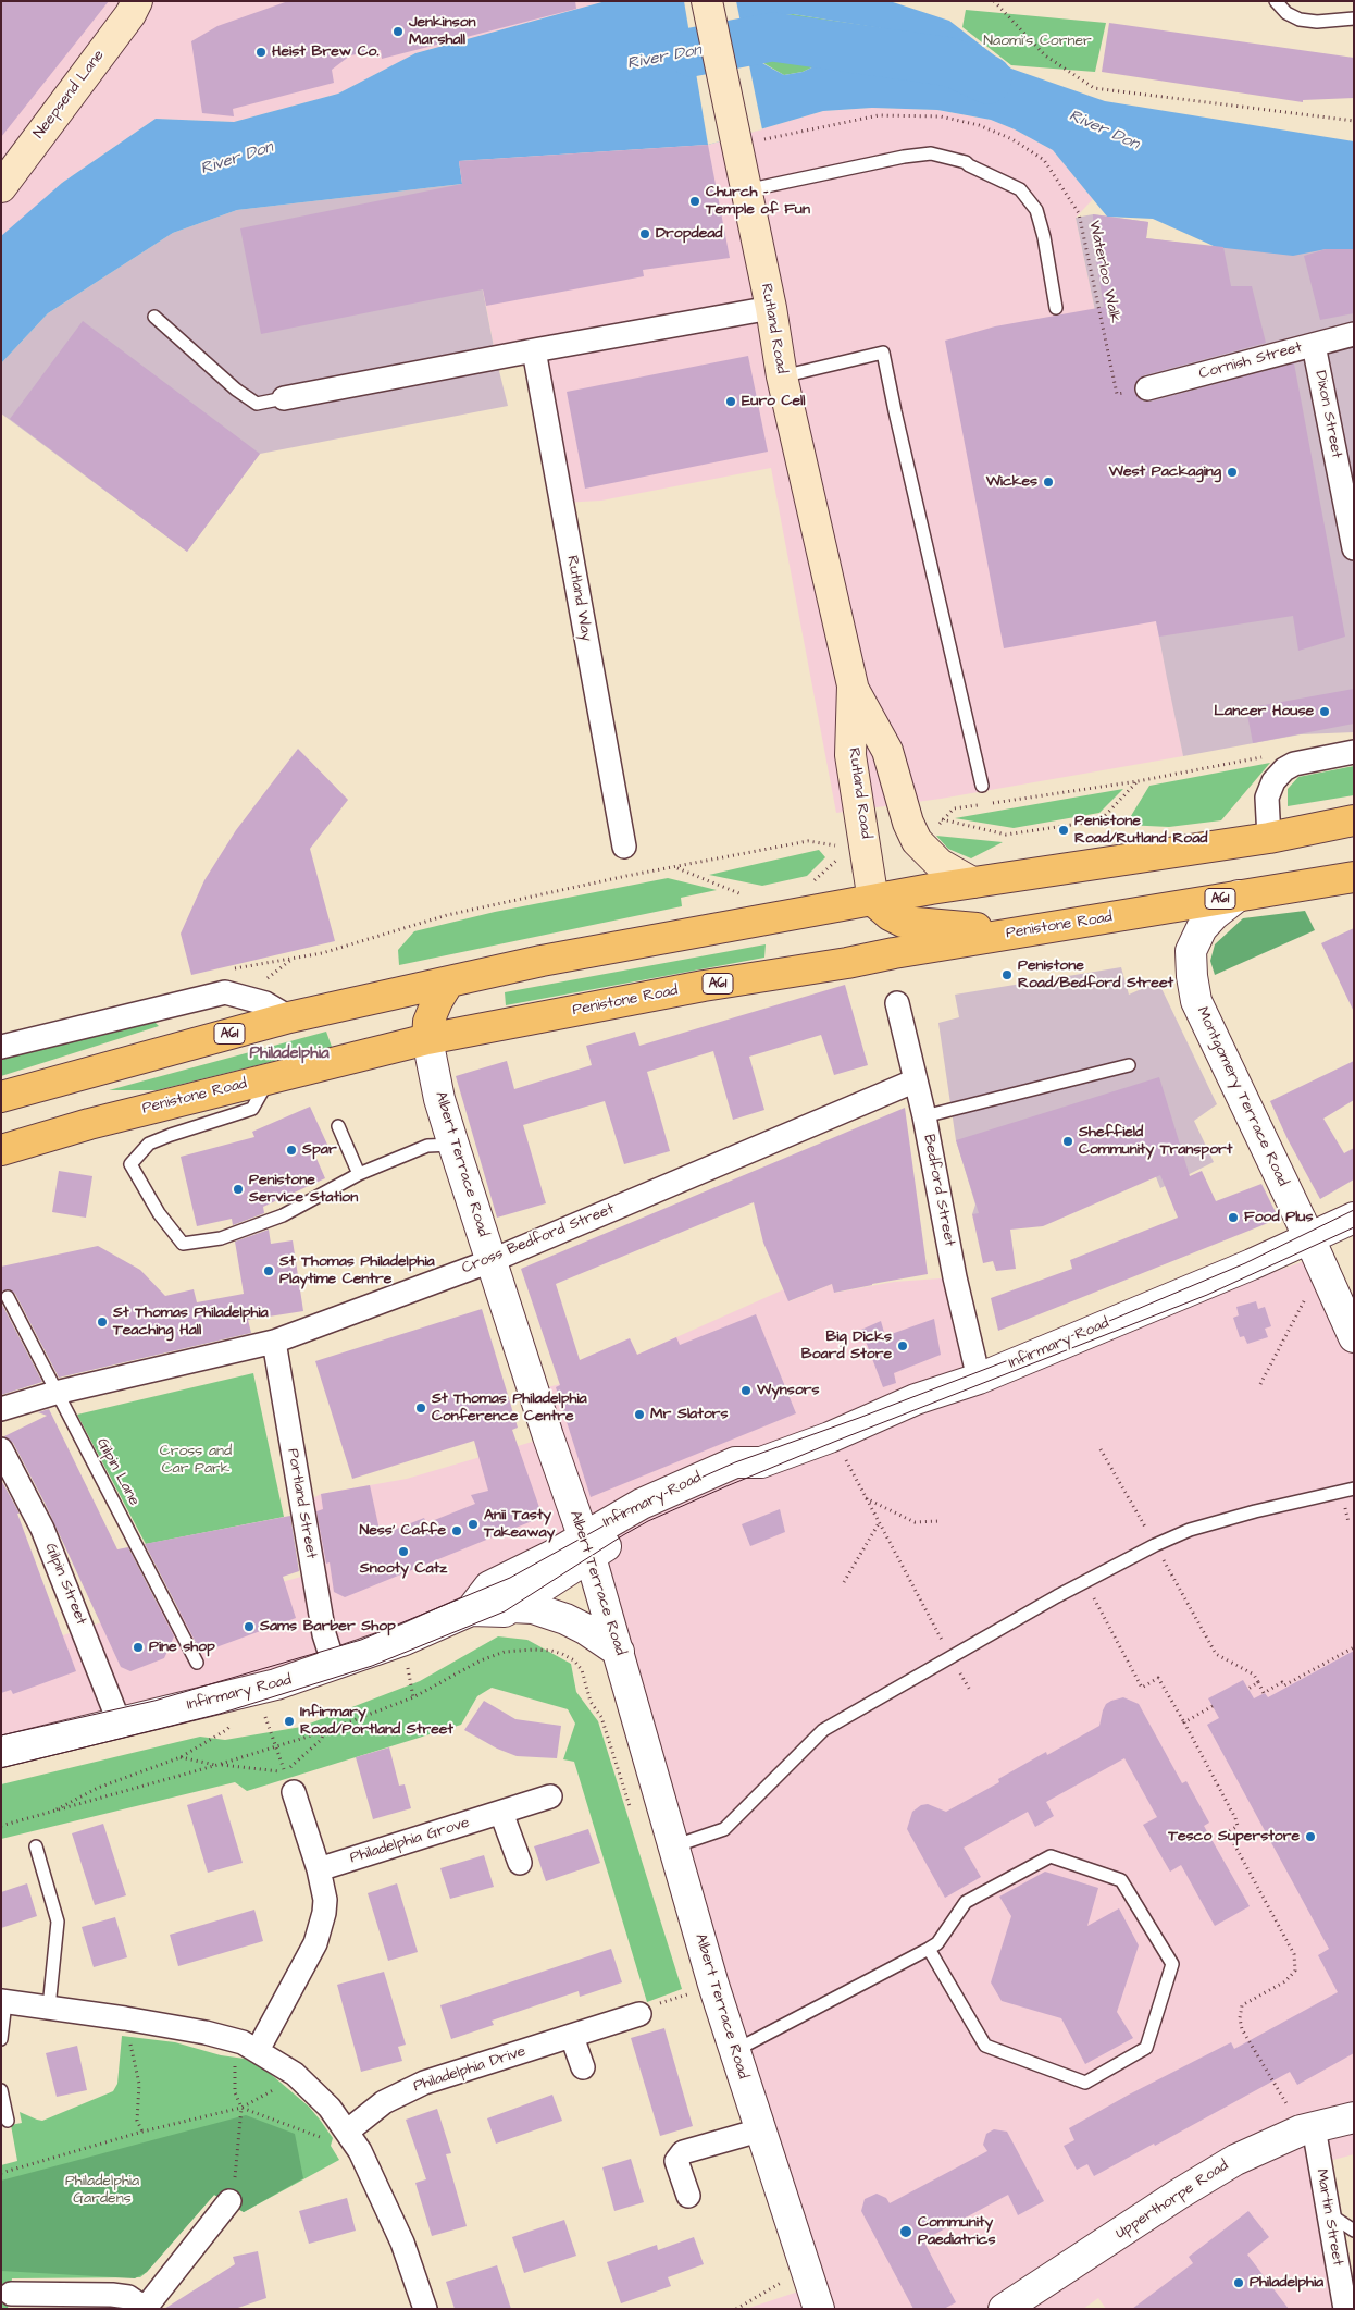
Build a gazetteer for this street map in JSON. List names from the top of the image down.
{
  "streets": {
    "highway": ["A61", "Penistone Road"],
    "main road": ["Neepsend Lane", "Rutland Road"],
    "street": [
      "Cornish Street",
      "Dixon Street",
      "Rutland Way",
      "Montgomery Terrace Road",
      "Albert Terrace Road",
      "Bedford Street",
      "Cross Bedford Street",
      "Infirmary Road",
      "Portland Street",
      "Gilpin Street",
      "Philadelphia Grove",
      "Philadelphia Drive",
      "Upperthorpe Road",
      "Martin Street"
    ],
    "lane": ["Gilpin Lane"],
    "path": ["Waterloo Walk"]
  },
  "crossings": [
    ["Waterloo Walk", "Rutland Road"],
    ["Waterloo Walk", "Cornish Street"],
    ["Rutland Road", "A61"],
    ["Cornish Street", "Dixon Street"],
    ["Penistone Road", "Montgomery Terrace Road"],
    ["Penistone Road", "Albert Terrace Road"],
    ["Montgomery Terrace Road", "Infirmary Road"],
    ["Albert Terrace Road", "Cross Bedford Street"],
    ["Albert Terrace Road", "Infirmary Road"],
    ["Bedford Street", "Cross Bedford Street"],
    ["Bedford Street", "Infirmary Road"],
    ["Cross Bedford Street", "Gilpin Lane"],
    ["Cross Bedford Street", "Portland Street"],
    ["Infirmary Road", "Portland Street"],
    ["Infirmary Road", "Gilpin Street"],
    ["Upperthorpe Road", "Martin Street"]
  ],
  "districts": ["Philadelphia"],
  "water": ["River Don"],
  "parks": ["Naomi’s Corner", "Cross and Car Park", "Philadelphia Gardens"],
  "places": [
    "Jenkinson Marshall",
    "Heist Brew Co.",
    "Church - Temple of Fun",
    "Dropdead",
    "Euro Cell",
    "West Packaging",
    "Wickes",
    "Lancer House",
    "Penistone Road/Rutland Road",
    "Penistone Road/Bedford Street",
    "Sheffield Community Transport",
    "Spar",
    "Penistone Service Station",
    "Food Plus",
    "St Thomas Philadelphia Playtime Centre",
    "St Thomas Philadelphia Teaching Hall",
    "Big Dicks Board Store",
    "Wynsors",
    "St Thomas Philadelphia Conference Centre",
    "Mr Slators",
    "Anii Tasty Takeaway",
    "Ness’ Caffe",
    "Snooty Catz",
    "Sams Barber Shop",
    "Pine shop",
    "Infirmary Road/Portland Street",
    "Tesco Superstore",
    "Community Paediatrics",
    "Philadelphia"
  ]
}
